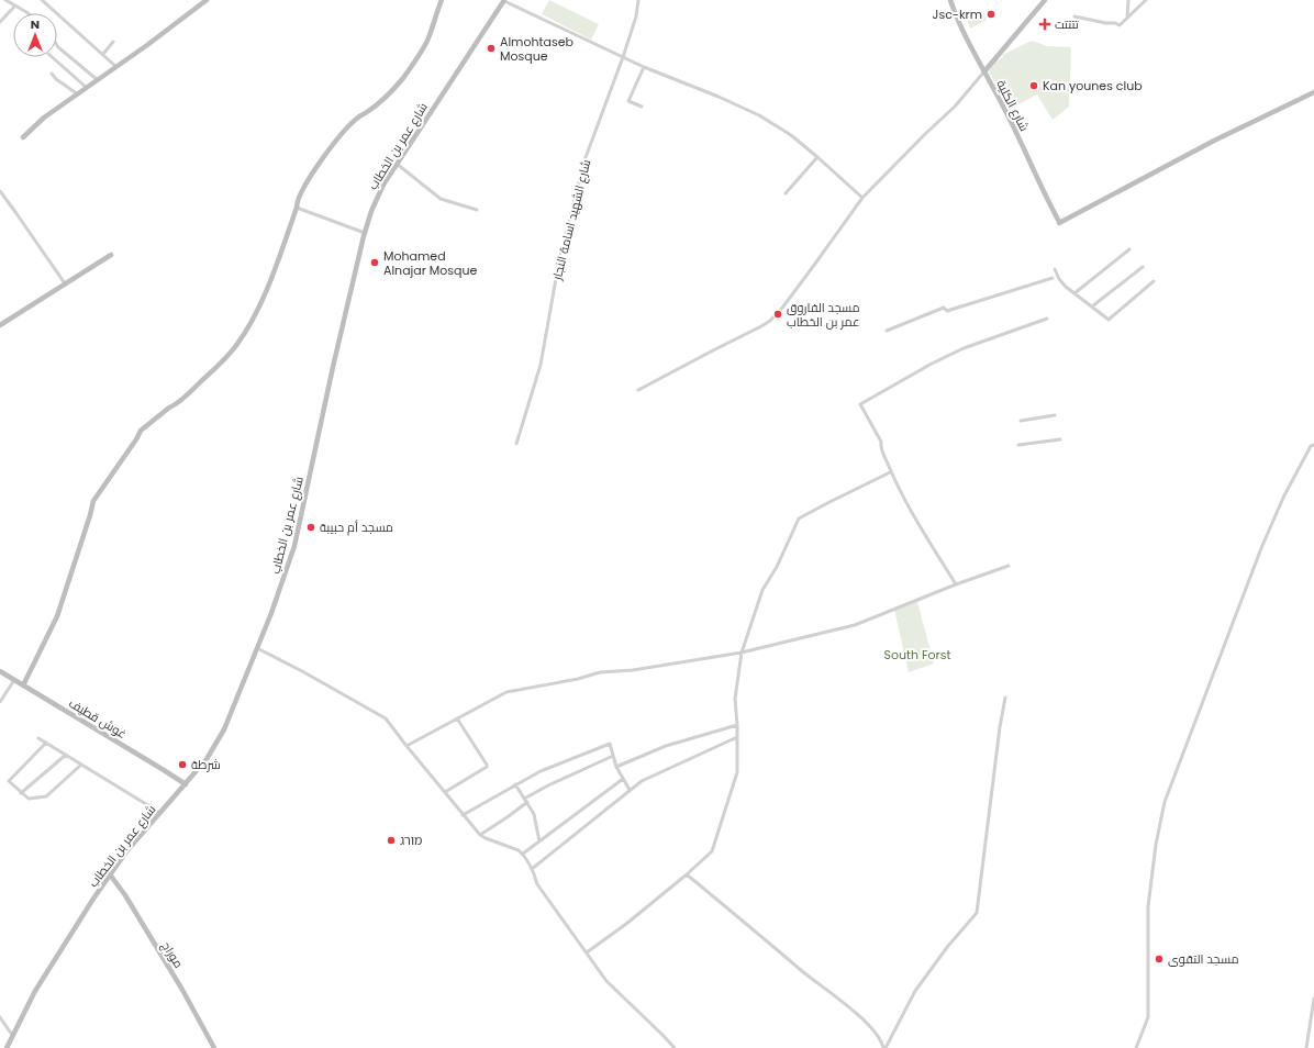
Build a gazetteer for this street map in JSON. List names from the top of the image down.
{
  "streets": {
    "street": [
      "شارع الكلية",
      "شارع عمر بن الخطاب",
      "شارع الشهيد اسامة النجار",
      "غوش قطيف",
      "موراج"
    ]
  },
  "crossings": [
    ["شارع عمر بن الخطاب", "غوش قطيف"],
    ["شارع عمر بن الخطاب", "موراج"]
  ],
  "parks": ["South Forst"],
  "places": {
    "other": [
      "Jsc-krm",
      "Almohtaseb Mosque",
      "Kan younes club",
      "Mohamed Alnajar Mosque",
      "مسجد الفاروق عمر بن الخطاب",
      "مسجد أم حبيبة",
      "شرطة",
      "מורג",
      "مسجد التقوى"
    ],
    "health": ["تتتتت"]
  },
  "north": "top"
}
